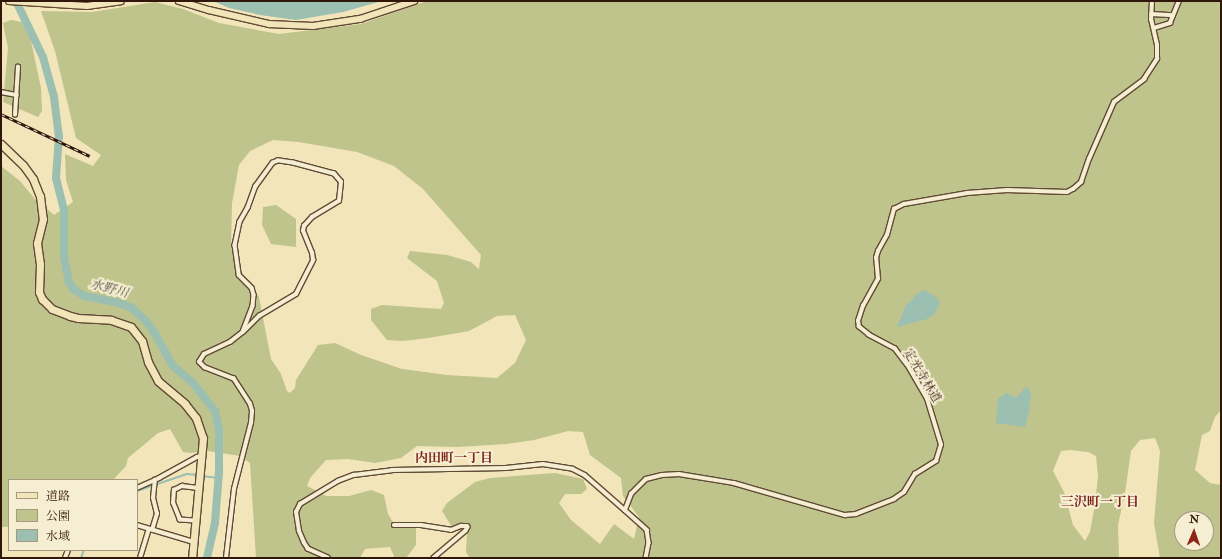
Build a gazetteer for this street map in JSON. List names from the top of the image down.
{
  "streets": {
    "street": ["定光寺林道"]
  },
  "districts": ["内田町一丁目", "三沢町一丁目"],
  "water": ["水野川"],
  "legend": ["道路", "公園", "水域"],
  "north": "top"
}
